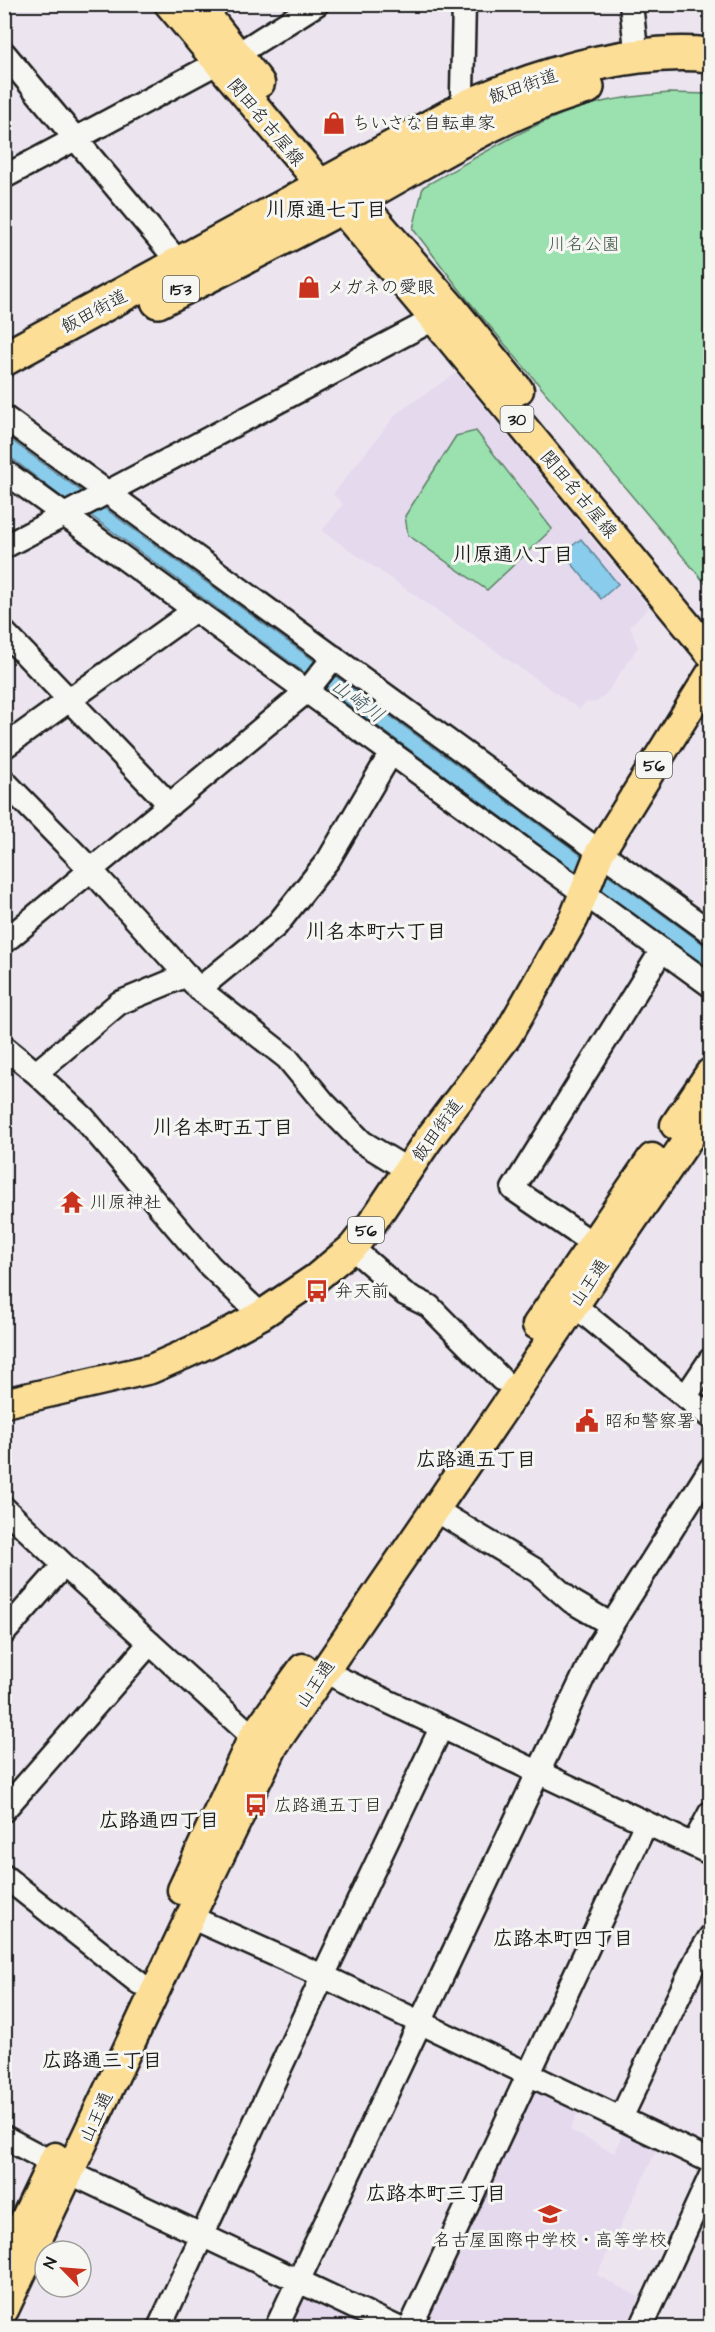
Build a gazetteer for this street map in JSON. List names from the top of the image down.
{
  "streets": {
    "highway": ["飯田街道", "153"],
    "main road": [
      "関田名古屋線",
      "30",
      "56",
      "山王通"
    ]
  },
  "crossings": [
    ["飯田街道", "関田名古屋線"]
  ],
  "districts": [
    "川原通七丁目",
    "川原通八丁目",
    "川名本町六丁目",
    "川名本町五丁目",
    "広路通五丁目",
    "広路通四丁目",
    "広路本町四丁目",
    "広路通三丁目",
    "広路本町三丁目"
  ],
  "water": ["山崎川"],
  "parks": ["川名公園"],
  "places": {
    "shop": ["ちいさな自転車家", "メガネの愛眼"],
    "temple": ["川原神社"],
    "bus stop": ["弁天前", "広路通五丁目"],
    "public building": ["昭和警察署"],
    "school or university": ["名古屋国際中学校・高等学校"]
  },
  "north": "top left"
}
